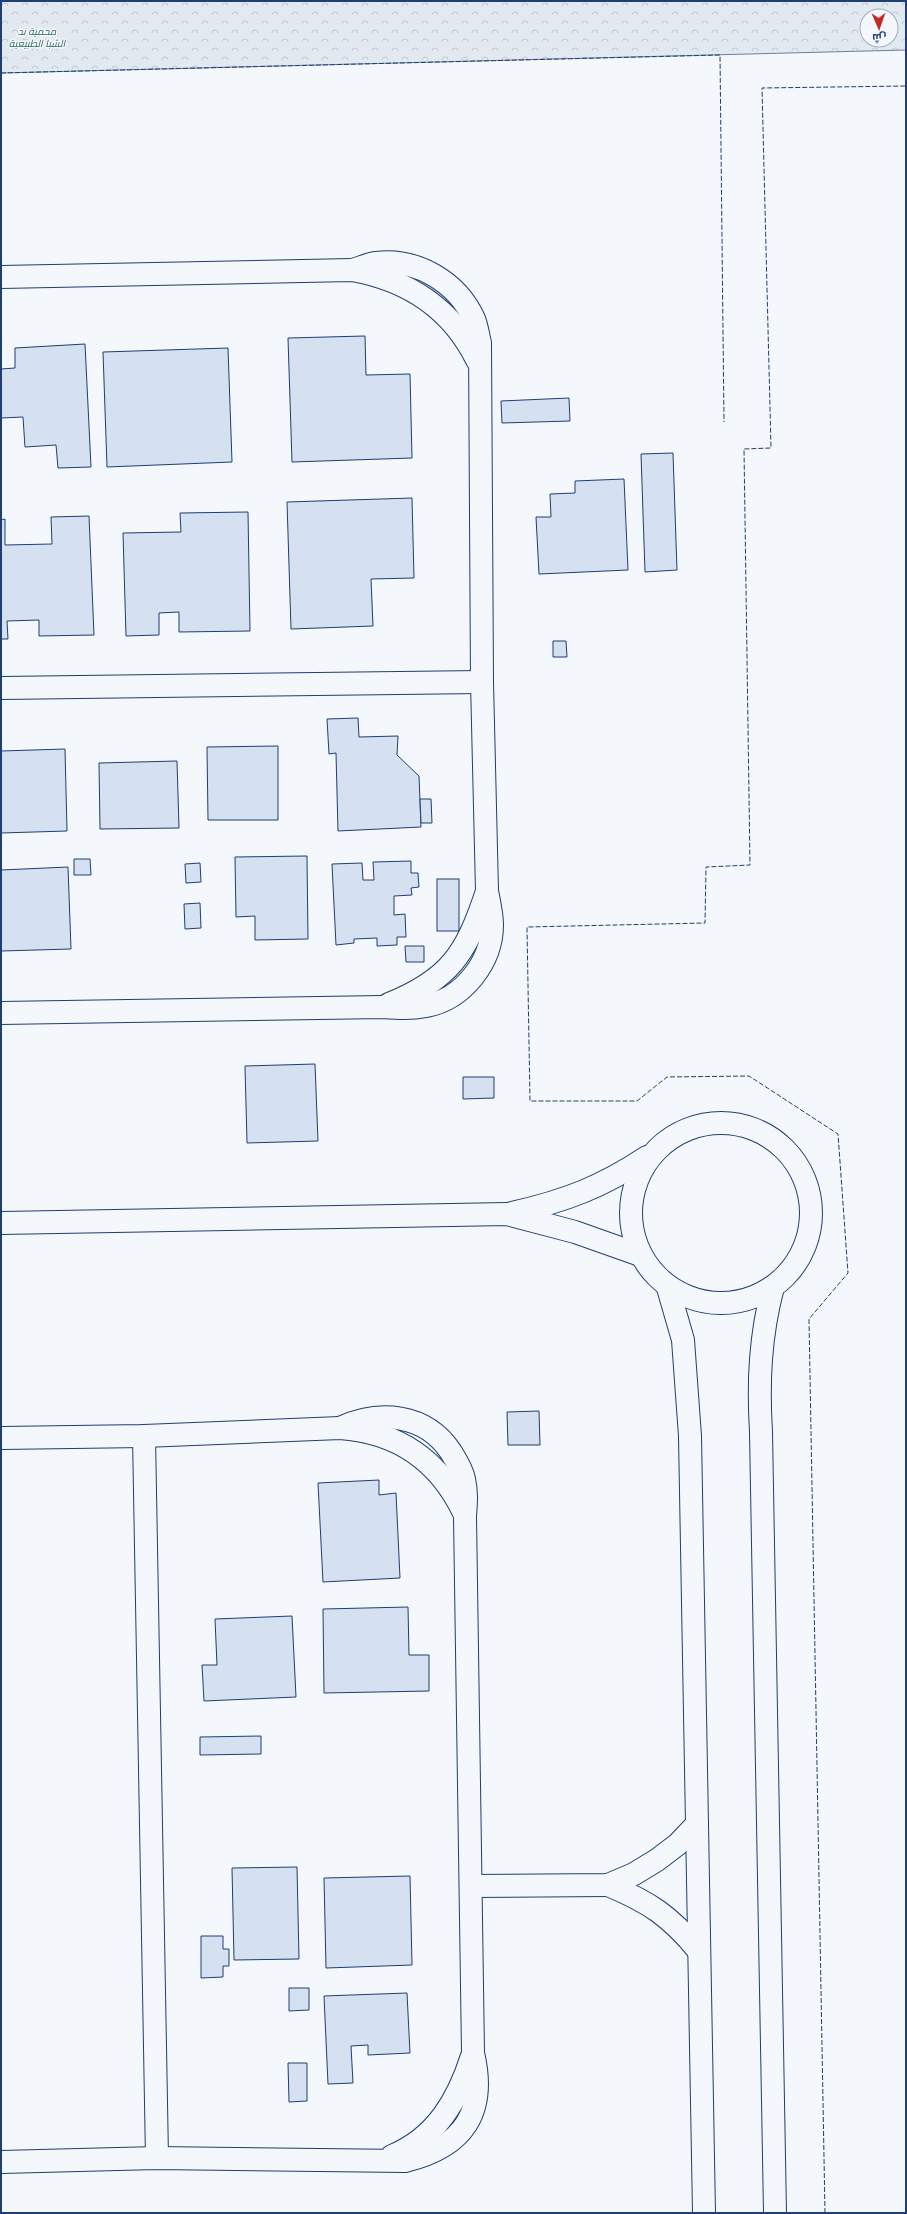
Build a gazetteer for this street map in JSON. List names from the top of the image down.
{
  "parks": ["محمية ند الشبا الطبيعية"],
  "north": "bottom"
}
